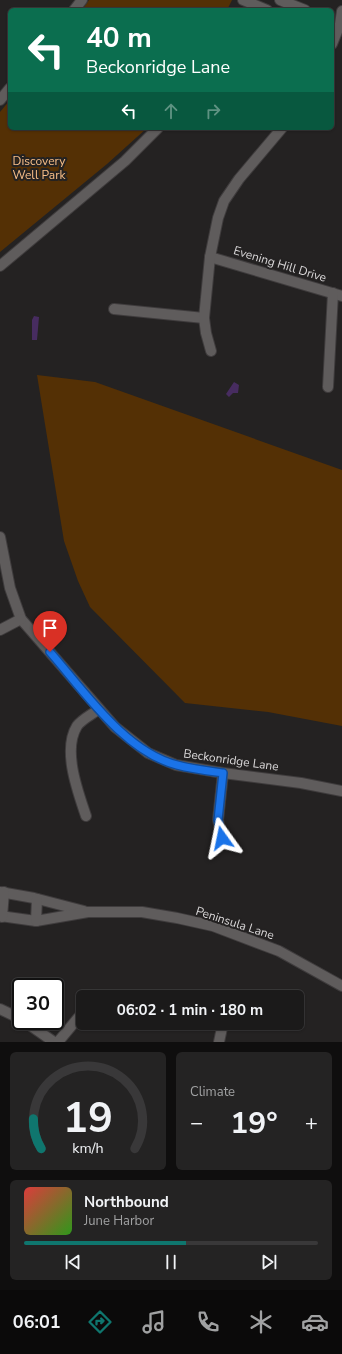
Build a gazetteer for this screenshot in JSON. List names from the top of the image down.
{
  "streets": {
    "street": ["Evening Hill Drive", "Beckonridge Lane", "Peninsula Lane"]
  },
  "parks": ["Discovery Well Park"],
  "page": {
    "turn": ["40 m", "Beckonridge Lane"],
    "limit": "30",
    "trip": "06:02 · 1 min · 180 m",
    "tile": "Climate",
    "heat": ["−", "19°", "+"],
    "song": ["Northbound", "June Harbor"],
    "tabs": "06:01",
    "gauge": ["19", "km/h"]
  }
}
